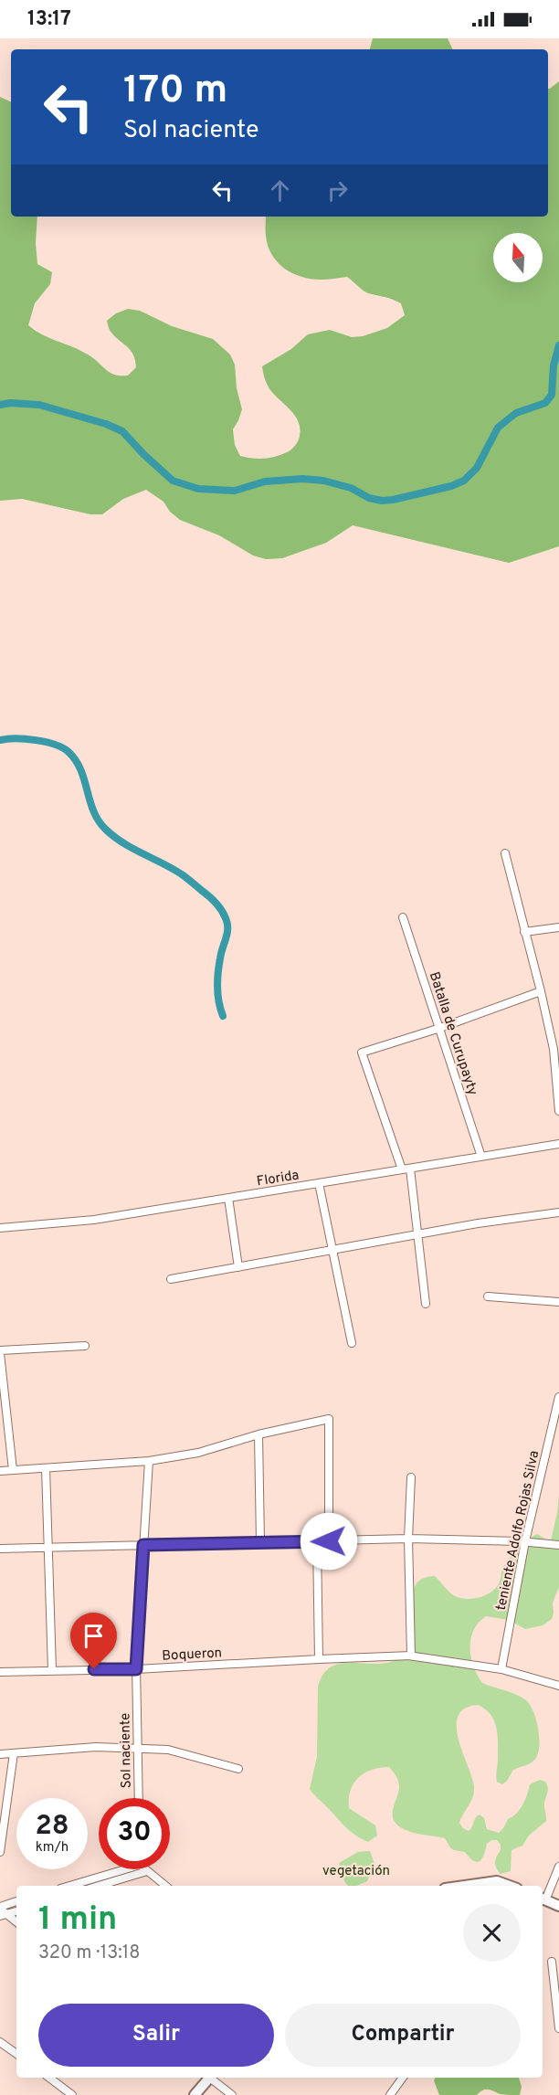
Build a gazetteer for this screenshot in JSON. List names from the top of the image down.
{
  "streets": {
    "street": [
      "Batalla de Curupayty",
      "Florida",
      "teniente Adolfo Rojas Silva",
      "Boqueron",
      "Sol naciente"
    ]
  },
  "crossings": [
    ["Batalla de Curupayty", "Florida"],
    ["teniente Adolfo Rojas Silva", "Boqueron"],
    ["Boqueron", "Sol naciente"]
  ],
  "parks": ["vegetación"],
  "north": "top",
  "page": {
    "status": "13:17",
    "turn": ["170 m", "Sol naciente"],
    "speed": "28 km/h",
    "limit": "30",
    "heading": ["1 min", "320 m · 13:18"],
    "buttons": ["Salir", "Compartir"]
  }
}
